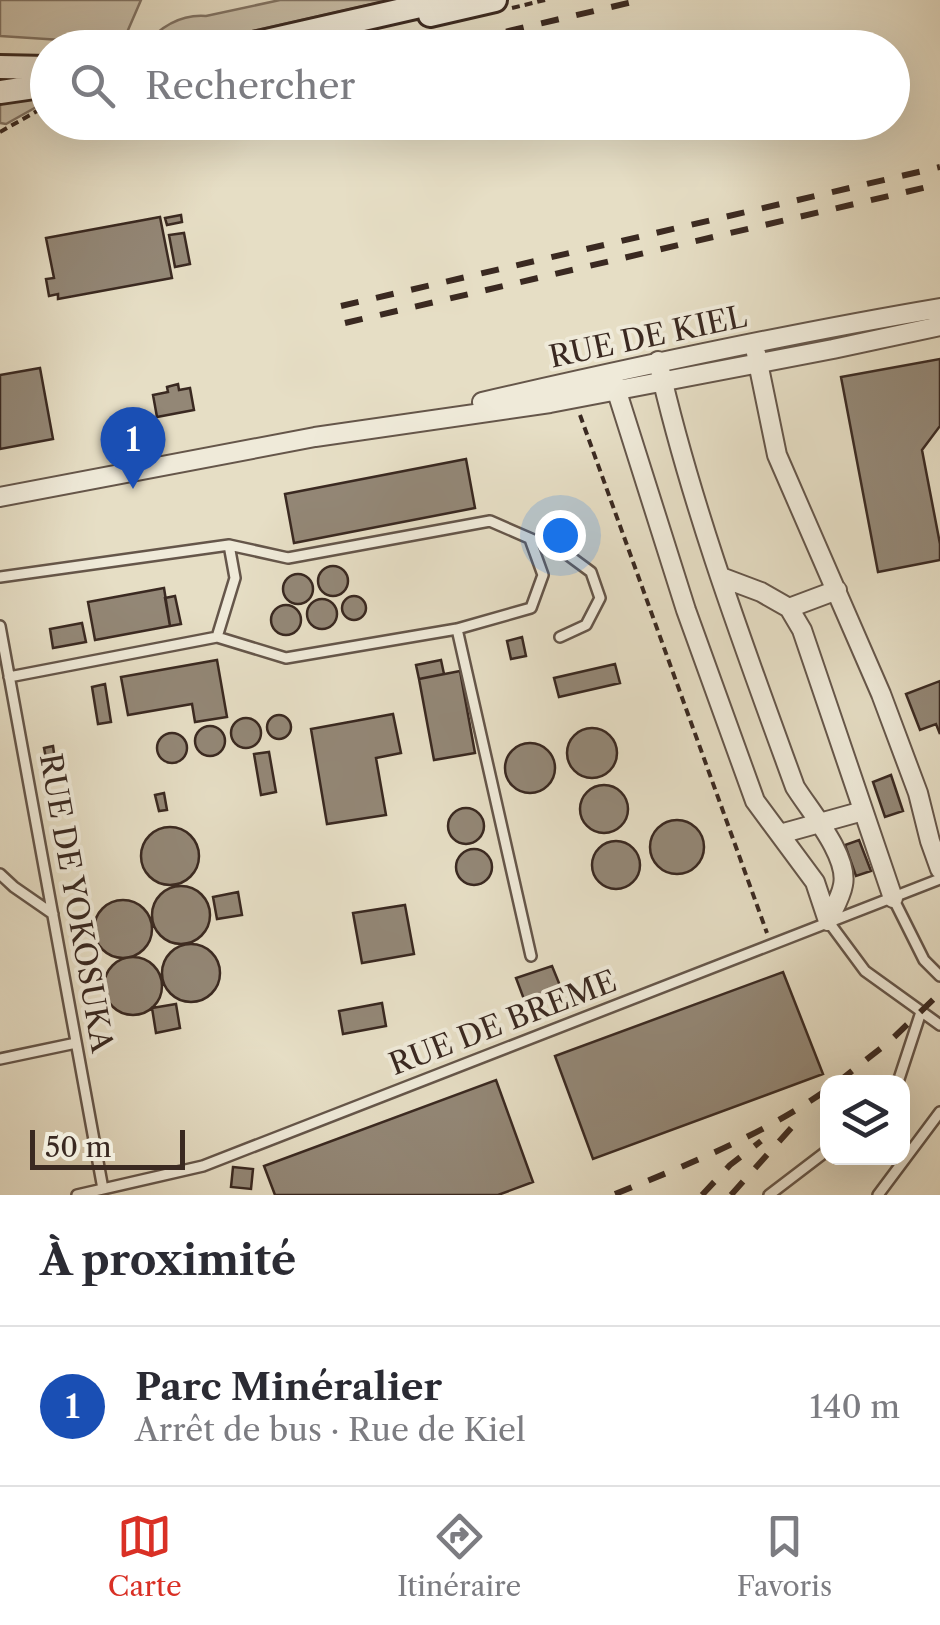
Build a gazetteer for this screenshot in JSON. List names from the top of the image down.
{
  "streets": {
    "street": ["RUE DE KIEL"],
    "lane": ["RUE DE YOKOSUKA", "RUE DE BREME"]
  },
  "crossings": [
    ["RUE DE YOKOSUKA", "RUE DE BREME"]
  ],
  "scale_bar": "50 m",
  "page": {
    "search": "Rechercher",
    "pins": "1",
    "scale": "50 m",
    "heading": "À proximité",
    "list": [
      {
        "mark": "1",
        "name": "Parc Minéralier",
        "note": "Arrêt de bus · Rue de Kiel",
        "value": "140 m"
      }
    ],
    "nav": ["Carte", "Itinéraire", "Favoris"]
  }
}
